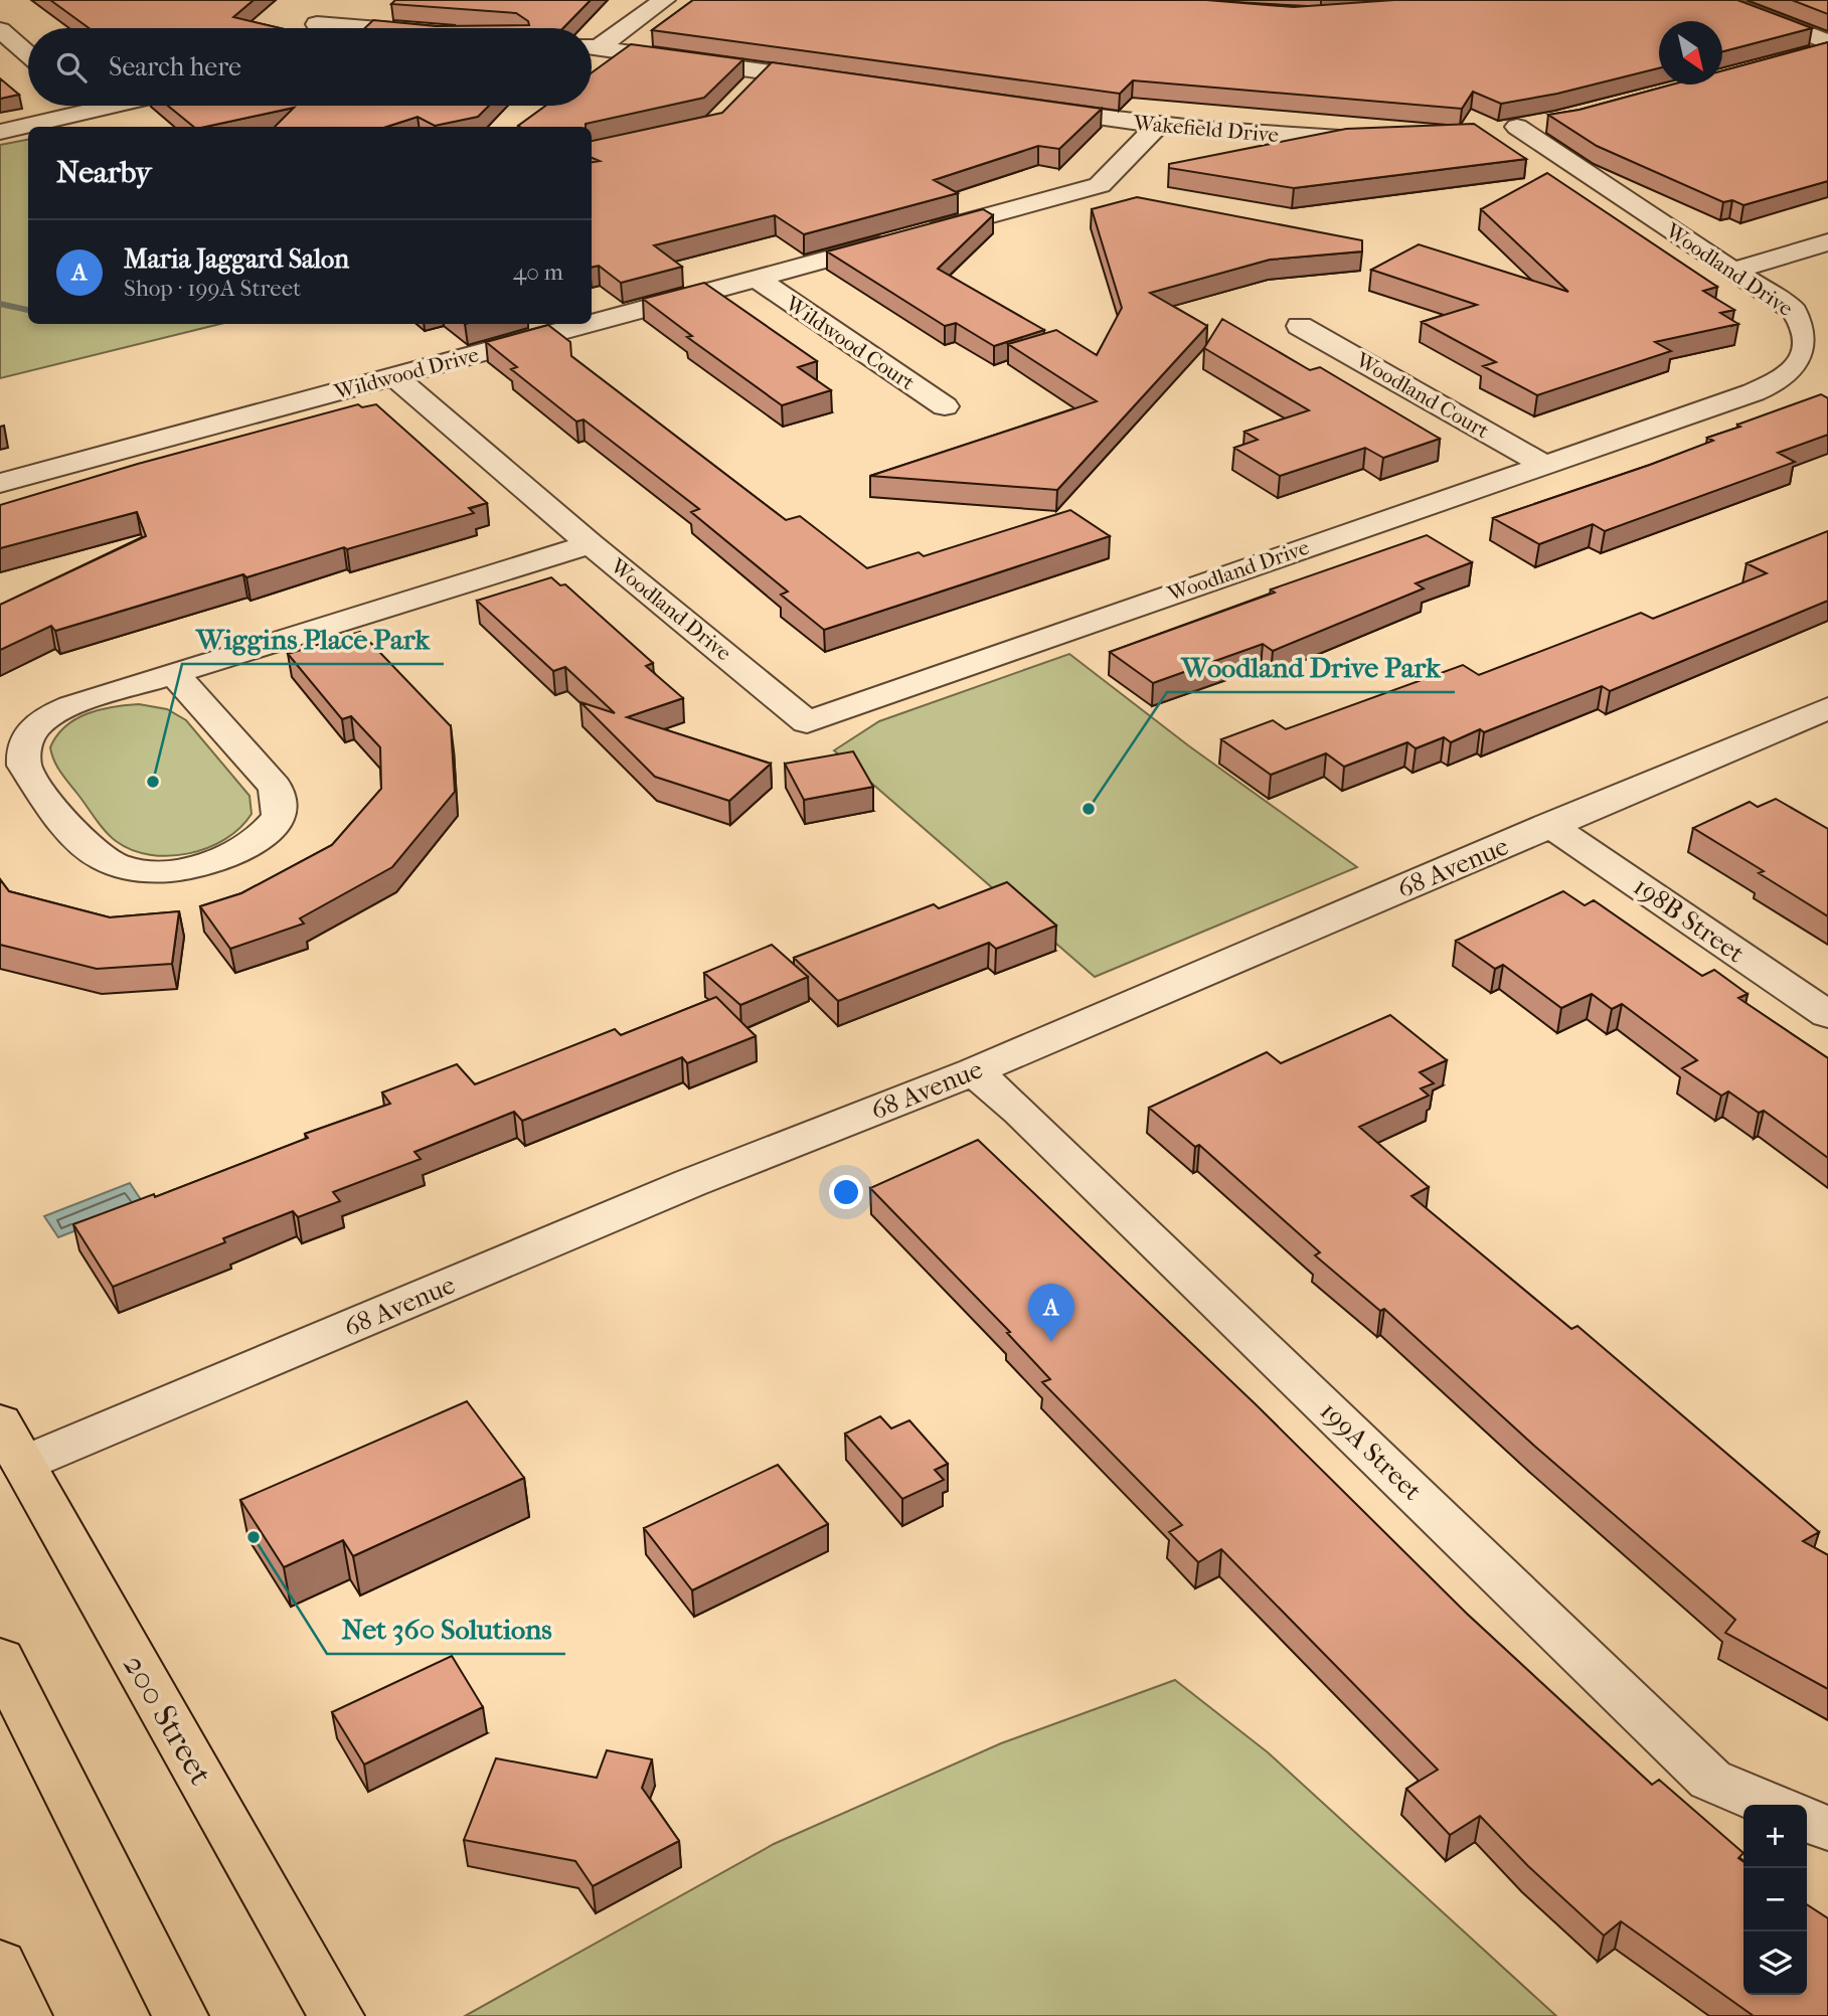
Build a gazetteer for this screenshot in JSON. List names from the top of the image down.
{
  "streets": {
    "main road": ["200 Street"],
    "street": [
      "Wakefield Drive",
      "Woodland Drive",
      "Wildwood Court",
      "Wildwood Drive",
      "Woodland Court",
      "68 Avenue",
      "198B Street",
      "199A Street"
    ]
  },
  "crossings": [
    ["Wakefield Drive", "Wildwood Drive"],
    ["Woodland Drive", "Wildwood Drive"],
    ["Woodland Drive", "Woodland Court"],
    ["Wildwood Court", "Wildwood Drive"],
    ["68 Avenue", "198B Street"],
    ["68 Avenue", "199A Street"],
    ["68 Avenue", "200 Street"]
  ],
  "places": ["Wiggins Place Park", "Woodland Drive Park", "Net 360 Solutions"],
  "north": "bottom right",
  "page": {
    "search": "Search here",
    "heading": "Nearby",
    "list": [
      {
        "mark": "A",
        "name": "Maria Jaggard Salon",
        "note": "Shop · 199A Street",
        "value": "40 m"
      }
    ],
    "pins": "A",
    "map_buttons": ["+", "−"]
  }
}
